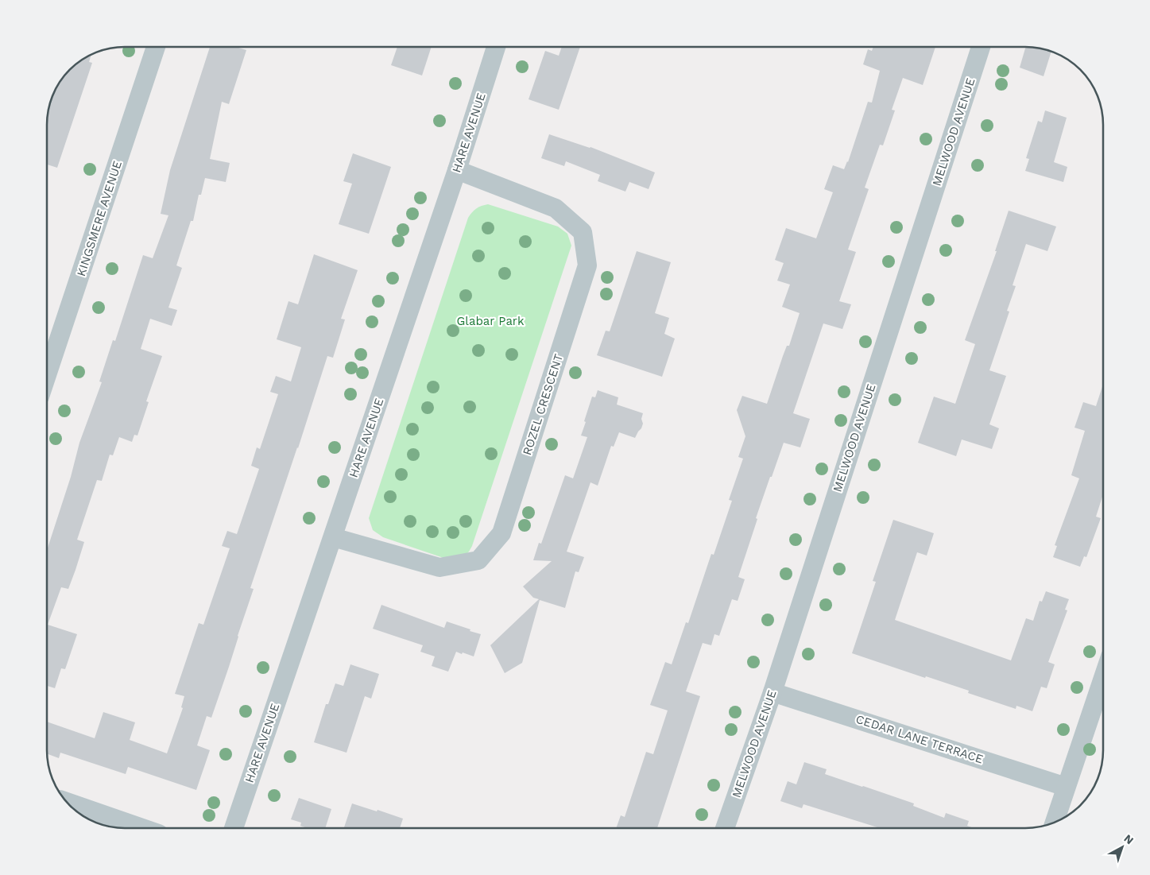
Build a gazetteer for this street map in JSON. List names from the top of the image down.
{
  "streets": {
    "street": [
      "MELWOOD AVENUE",
      "HARE AVENUE",
      "KINGSMERE AVENUE",
      "ROZEL CRESCENT",
      "CEDAR LANE TERRACE"
    ]
  },
  "crossings": [
    ["MELWOOD AVENUE", "CEDAR LANE TERRACE"],
    ["HARE AVENUE", "ROZEL CRESCENT"]
  ],
  "parks": ["Glabar Park"],
  "north": "top right"
}
